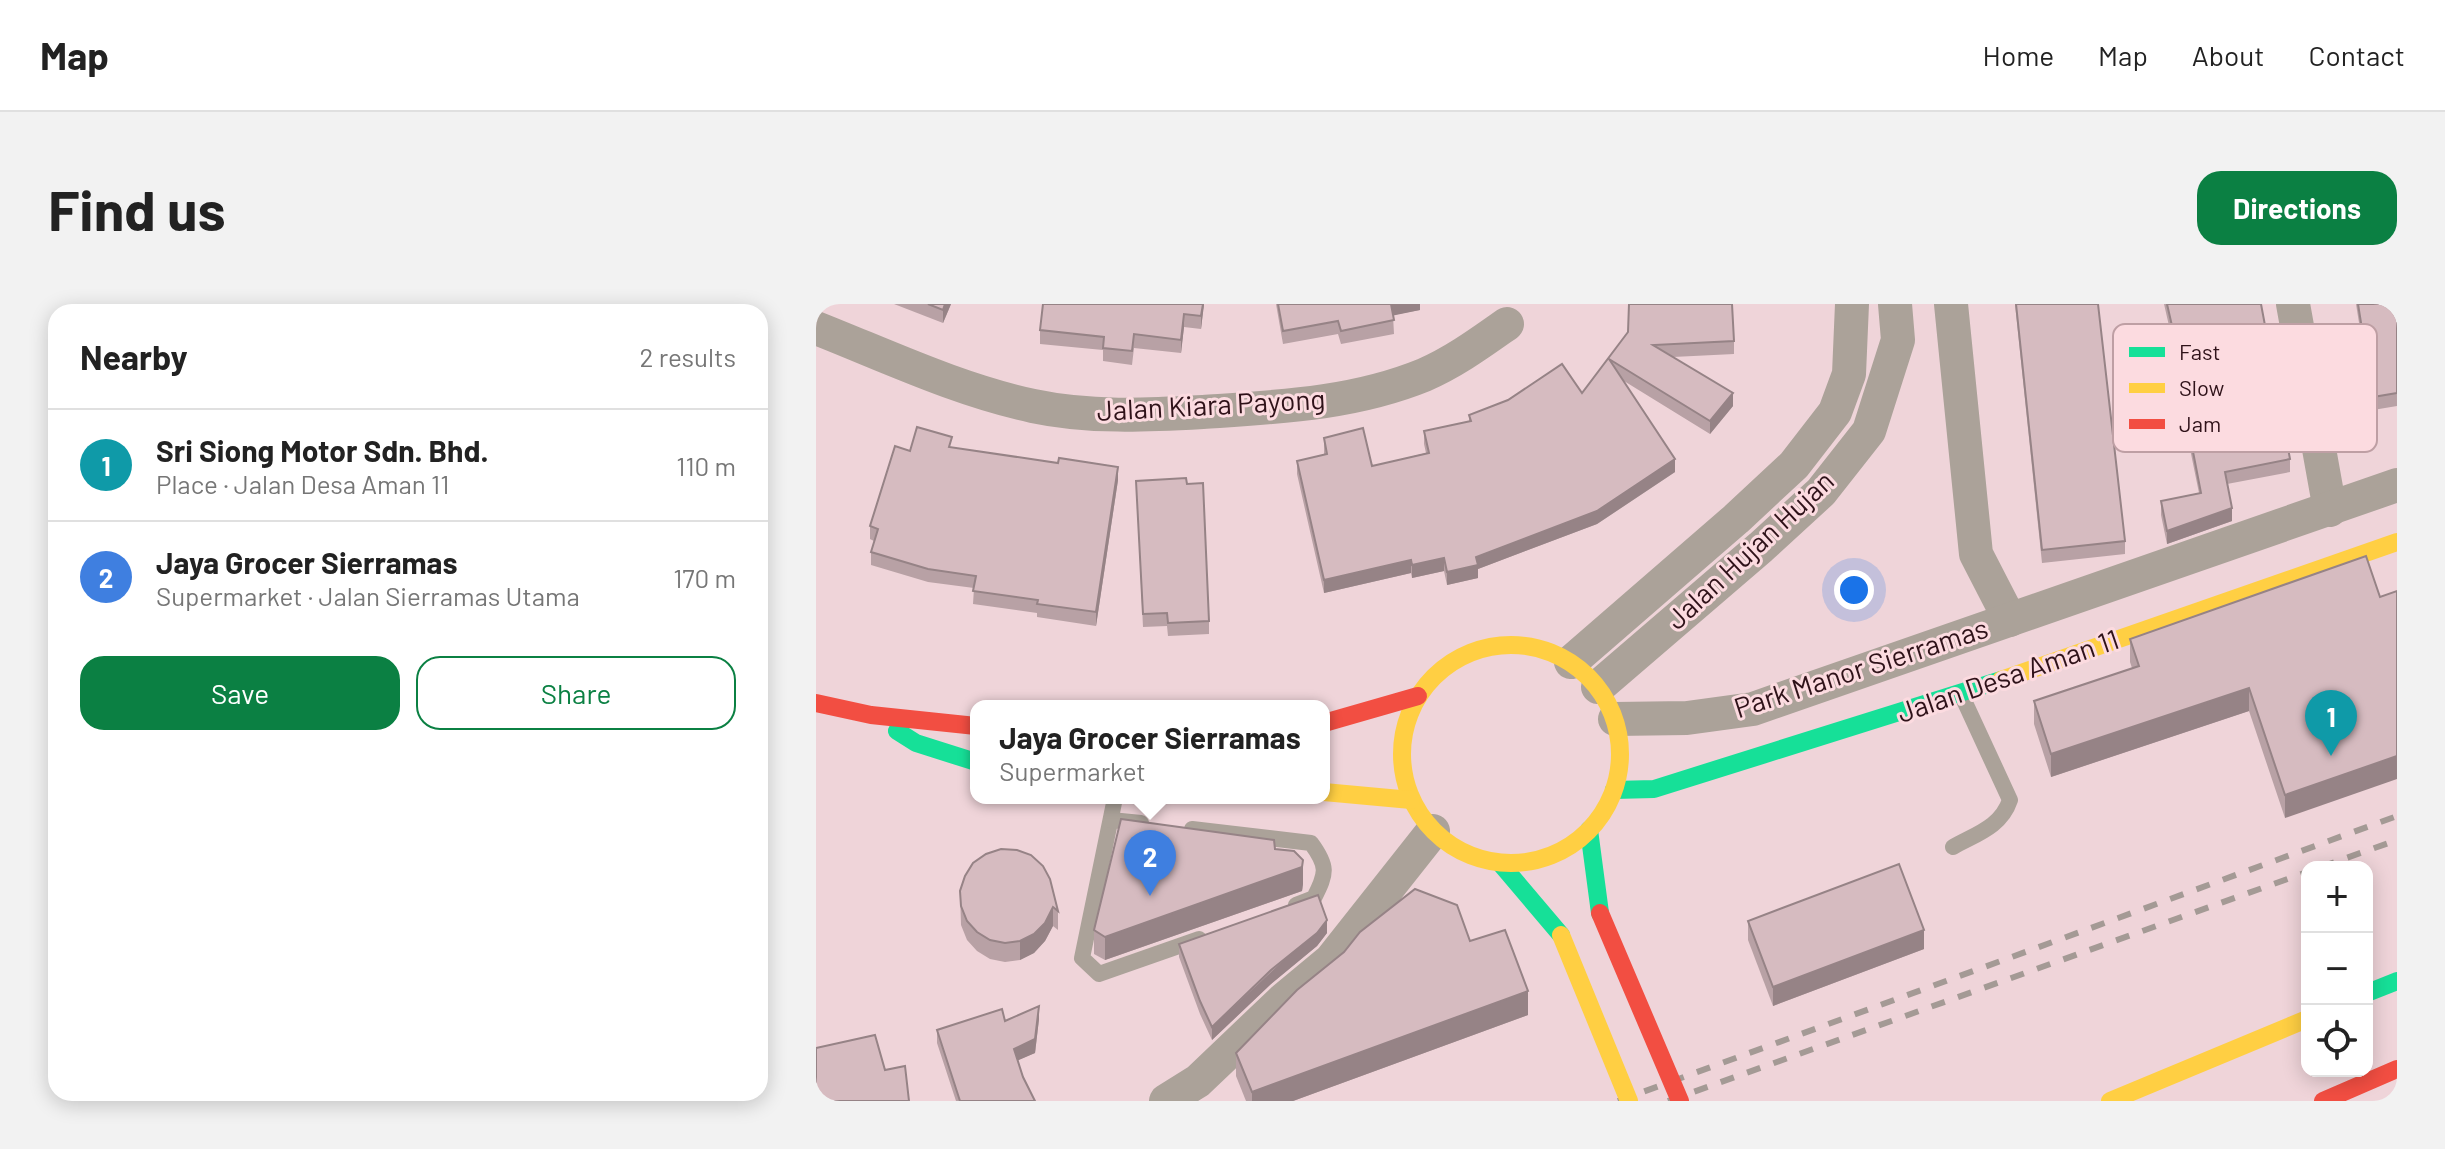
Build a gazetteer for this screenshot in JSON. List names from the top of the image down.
{
  "streets": {
    "main road": ["Jalan Desa Aman 11"],
    "street": ["Jalan Kiara Payong", "Jalan Hujan Hujan", "Park Manor Sierramas"]
  },
  "crossings": [
    ["Jalan Hujan Hujan", "Park Manor Sierramas"],
    ["Jalan Hujan Hujan", "Jalan Desa Aman 11"],
    ["Park Manor Sierramas", "Jalan Desa Aman 11"]
  ],
  "legend": ["Fast", "Slow", "Jam"],
  "page": {
    "header": "Map",
    "nav": [
      "Home",
      "Map",
      "About",
      "Contact"
    ],
    "buttons": [
      "Directions",
      ["Save", "Share"]
    ],
    "title": "Find us",
    "heading": ["Nearby", "2 results"],
    "list": [
      {
        "mark": "1",
        "name": "Sri Siong Motor Sdn. Bhd.",
        "note": "Place · Jalan Desa Aman 11",
        "value": "110 m"
      },
      {
        "mark": "2",
        "name": "Jaya Grocer Sierramas",
        "note": "Supermarket · Jalan Sierramas Utama",
        "value": "170 m"
      }
    ],
    "pins": ["1", "2"],
    "popup": ["Jaya Grocer Sierramas", "Supermarket"],
    "map_buttons": ["+", "−"]
  }
}
